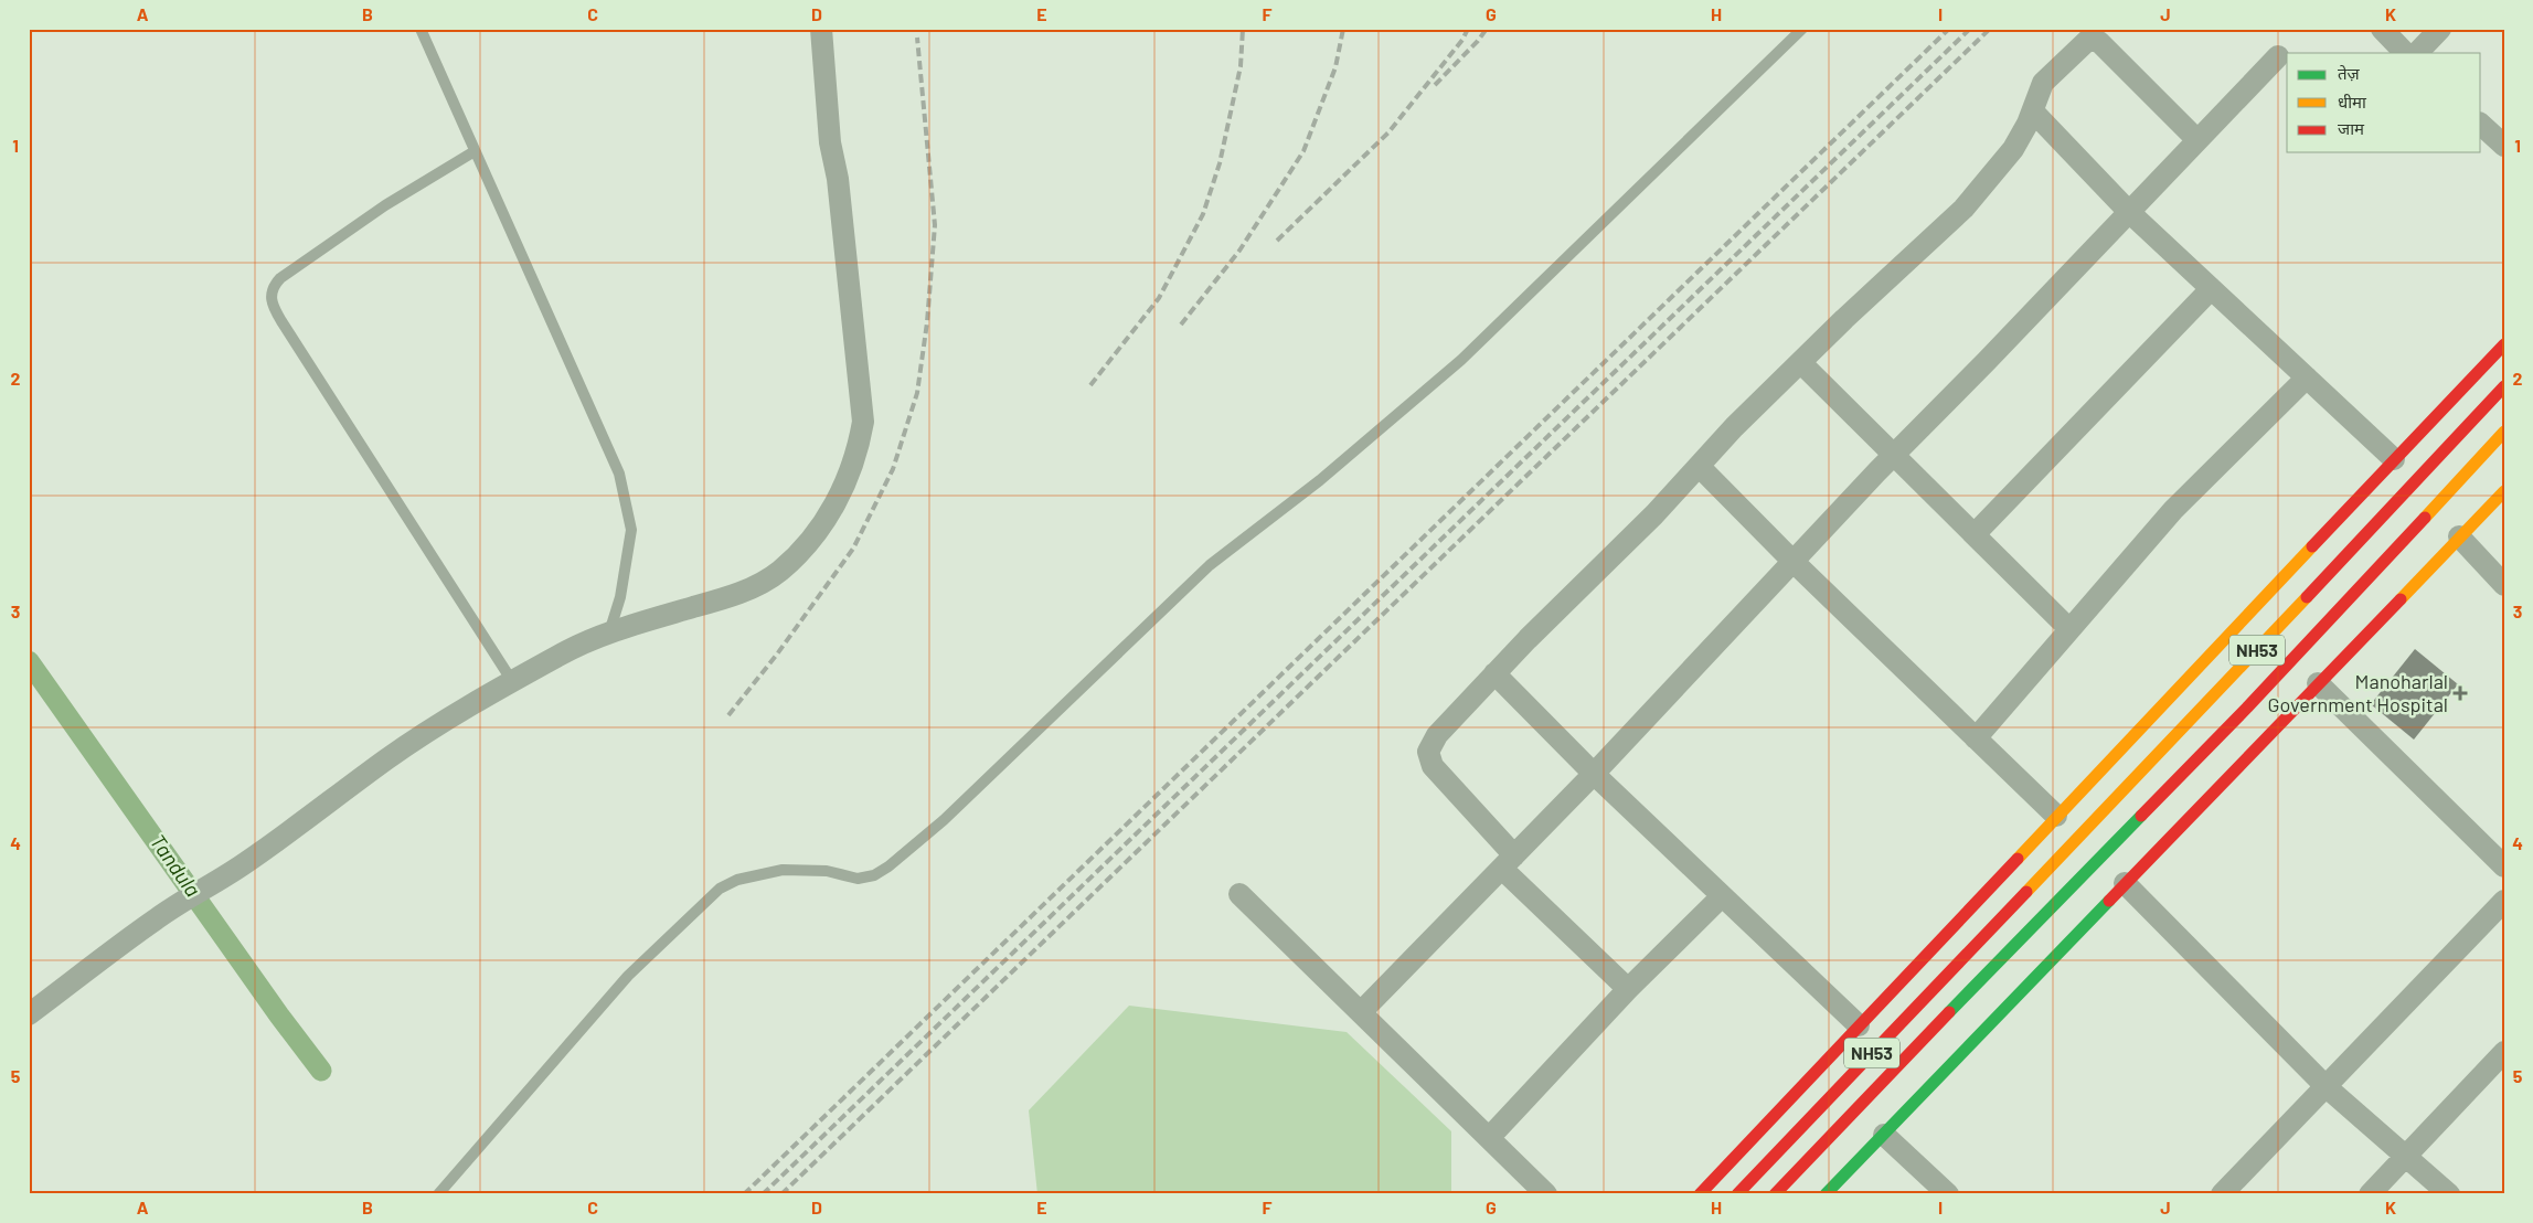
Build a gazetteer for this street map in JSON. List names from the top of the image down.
{
  "streets": {
    "main road": ["NH53"]
  },
  "water": ["Tandula"],
  "places": {
    "health": ["Manoharlal Government Hospital"]
  },
  "legend": ["तेज़", "धीमा", "जाम"],
  "grid": {
    "columns": [
      "A",
      "B",
      "C",
      "D",
      "E",
      "F",
      "G",
      "H",
      "I",
      "J",
      "K"
    ],
    "rows": [
      "1",
      "2",
      "3",
      "4",
      "5"
    ]
  }
}
